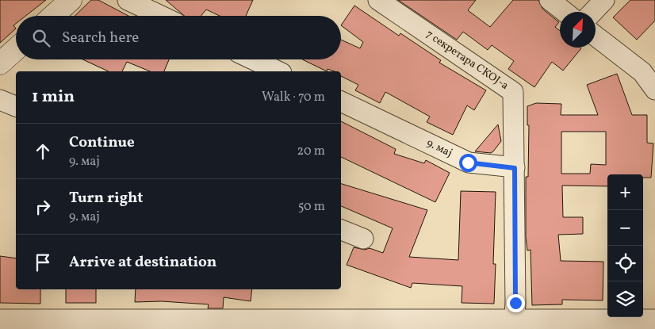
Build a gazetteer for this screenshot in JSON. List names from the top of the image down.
{
  "streets": {
    "street": ["7 секретара СКОЈ-а", "9. мај"]
  },
  "crossings": [
    ["7 секретара СКОЈ-а", "9. мај"]
  ],
  "north": "top right",
  "page": {
    "search": "Search here",
    "heading": ["1 min", "Walk · 70 m"],
    "list": [
      ["Continue", "9. мај", "20 m"],
      ["Turn right", "9. мај", "50 m"],
      "Arrive at destination"
    ],
    "map_buttons": ["+", "−"]
  }
}
